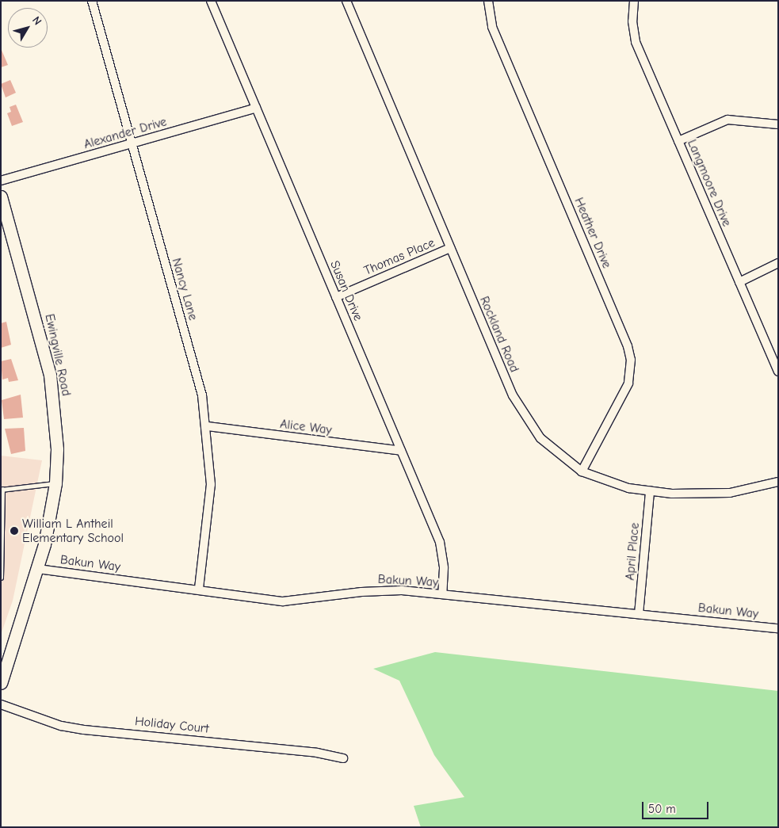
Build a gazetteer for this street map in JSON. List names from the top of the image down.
{
  "streets": {
    "main road": ["Ewingville Road"],
    "street": [
      "Alexander Drive",
      "Langmoore Drive",
      "Heather Drive",
      "Thomas Place",
      "Nancy Lane",
      "Susan Drive",
      "Rockland Road",
      "Alice Way",
      "April Place",
      "Bakun Way",
      "Holiday Court"
    ]
  },
  "crossings": [
    ["Alexander Drive", "Nancy Lane"],
    ["Alexander Drive", "Susan Drive"],
    ["Heather Drive", "Rockland Road"],
    ["Thomas Place", "Susan Drive"],
    ["Thomas Place", "Rockland Road"],
    ["Nancy Lane", "Alice Way"],
    ["Nancy Lane", "Bakun Way"],
    ["Susan Drive", "Alice Way"],
    ["Susan Drive", "Bakun Way"],
    ["Rockland Road", "April Place"],
    ["Ewingville Road", "Bakun Way"],
    ["April Place", "Bakun Way"]
  ],
  "places": ["William L Antheil Elementary School"],
  "scale_bar": "50 m",
  "north": "top right"
}
